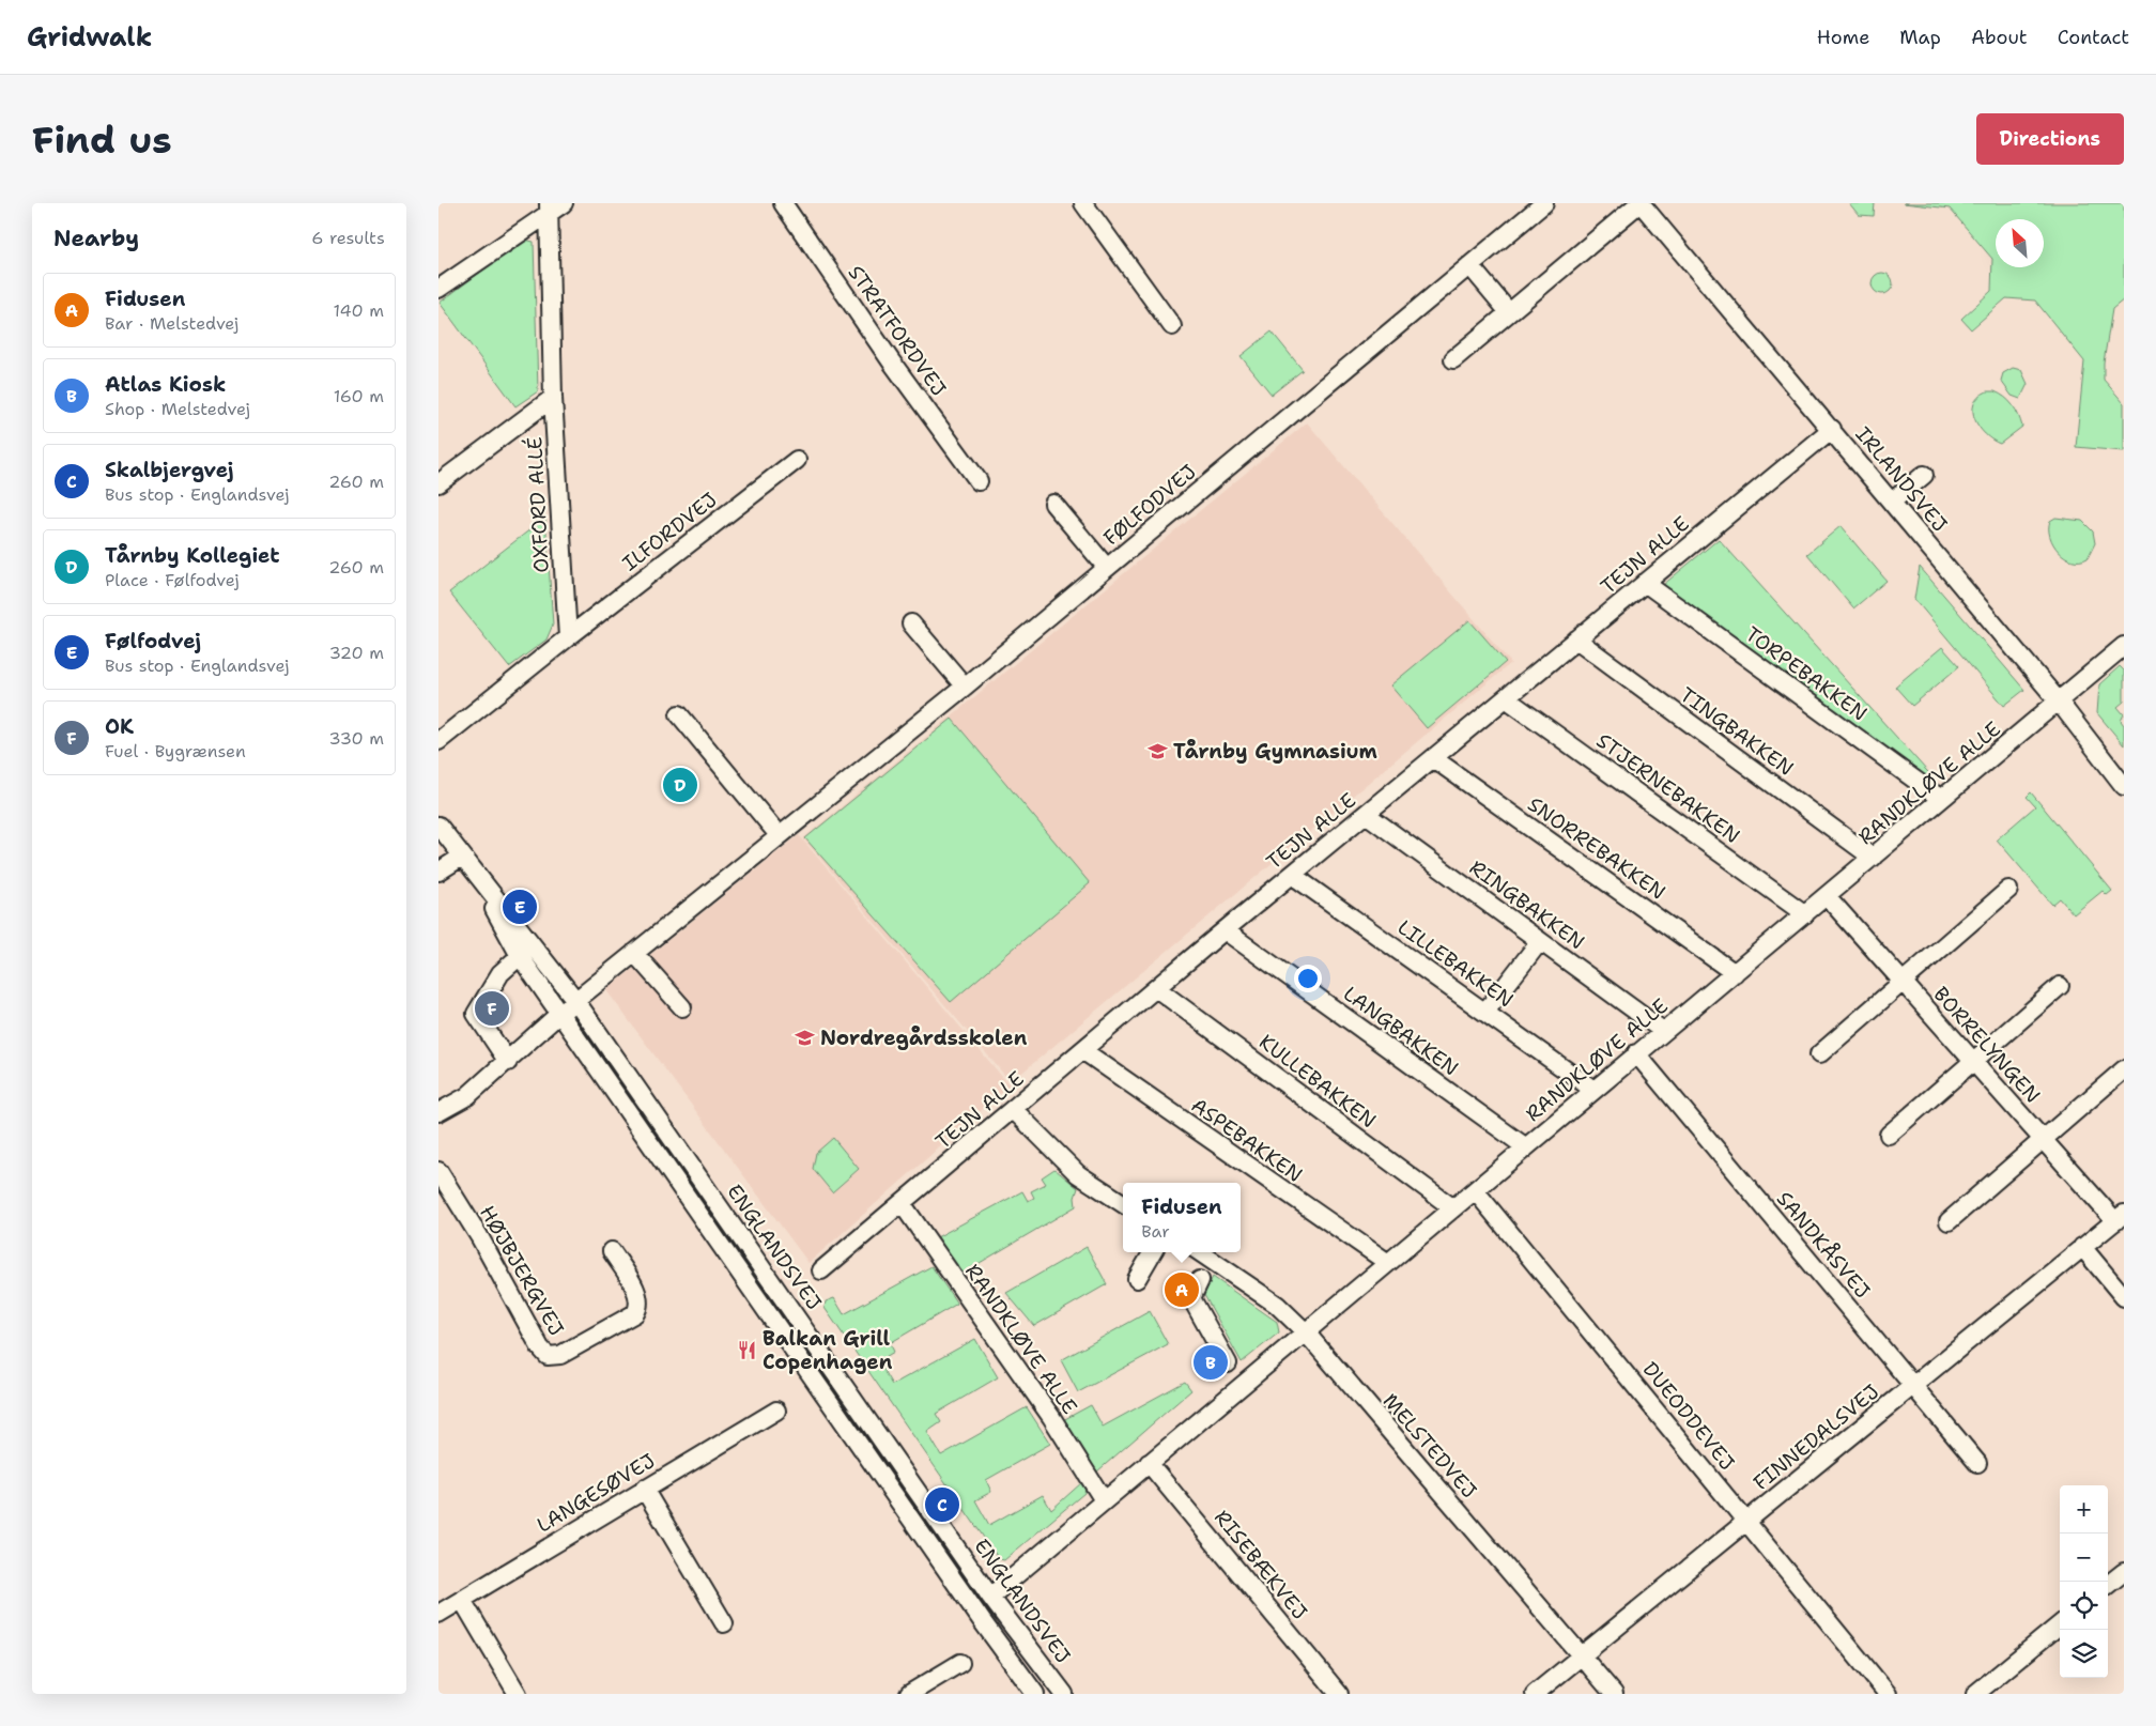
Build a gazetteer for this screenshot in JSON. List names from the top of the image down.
{
  "streets": {
    "street": [
      "STRATFORDVEJ",
      "IRLANDSVEJ",
      "OXFORD ALLÉ",
      "FØLFODVEJ",
      "ILFORDVEJ",
      "TEJN ALLE",
      "TORPEBAKKEN",
      "TINGBAKKEN",
      "RANDKLØVE ALLE",
      "STJERNEBAKKEN",
      "SNORREBAKKEN",
      "RINGBAKKEN",
      "LILLEBAKKEN",
      "LANGBAKKEN",
      "BORRELYNGEN",
      "KULLEBAKKEN",
      "ASPEBAKKEN",
      "SANDKÅSVEJ",
      "ENGLANDSVEJ",
      "HØJBJERGVEJ",
      "DUEODDEVEJ",
      "FINNEDALSVEJ",
      "MELSTEDVEJ",
      "LANGESØVEJ",
      "RISEBÆKVEJ"
    ]
  },
  "crossings": [
    ["IRLANDSVEJ", "TEJN ALLE"],
    ["IRLANDSVEJ", "RANDKLØVE ALLE"],
    ["OXFORD ALLÉ", "ILFORDVEJ"],
    ["FØLFODVEJ", "ENGLANDSVEJ"],
    ["TEJN ALLE", "TORPEBAKKEN"],
    ["TEJN ALLE", "TINGBAKKEN"],
    ["TEJN ALLE", "RANDKLØVE ALLE"],
    ["TEJN ALLE", "STJERNEBAKKEN"],
    ["TEJN ALLE", "SNORREBAKKEN"],
    ["TEJN ALLE", "RINGBAKKEN"],
    ["TEJN ALLE", "LILLEBAKKEN"],
    ["TEJN ALLE", "LANGBAKKEN"],
    ["TEJN ALLE", "KULLEBAKKEN"],
    ["TEJN ALLE", "ASPEBAKKEN"],
    ["TORPEBAKKEN", "RANDKLØVE ALLE"],
    ["TINGBAKKEN", "RANDKLØVE ALLE"],
    ["RANDKLØVE ALLE", "STJERNEBAKKEN"],
    ["RANDKLØVE ALLE", "SNORREBAKKEN"],
    ["RANDKLØVE ALLE", "RINGBAKKEN"],
    ["RANDKLØVE ALLE", "LILLEBAKKEN"],
    ["RANDKLØVE ALLE", "LANGBAKKEN"],
    ["RANDKLØVE ALLE", "BORRELYNGEN"],
    ["RANDKLØVE ALLE", "KULLEBAKKEN"],
    ["RANDKLØVE ALLE", "ASPEBAKKEN"],
    ["RANDKLØVE ALLE", "SANDKÅSVEJ"],
    ["RANDKLØVE ALLE", "ENGLANDSVEJ"],
    ["RANDKLØVE ALLE", "DUEODDEVEJ"],
    ["RANDKLØVE ALLE", "MELSTEDVEJ"],
    ["RANDKLØVE ALLE", "RISEBÆKVEJ"],
    ["BORRELYNGEN", "FINNEDALSVEJ"],
    ["SANDKÅSVEJ", "FINNEDALSVEJ"],
    ["DUEODDEVEJ", "FINNEDALSVEJ"],
    ["FINNEDALSVEJ", "MELSTEDVEJ"]
  ],
  "places": {
    "school or university": ["Tårnby Gymnasium", "Nordregårdsskolen"],
    "restaurant": ["Balkan Grill Copenhagen"]
  },
  "north": "top left",
  "page": {
    "header": "Gridwalk",
    "nav": [
      "Home",
      "Map",
      "About",
      "Contact"
    ],
    "buttons": "Directions",
    "title": "Find us",
    "heading": ["Nearby", "6 results"],
    "list": [
      {
        "mark": "A",
        "name": "Fidusen",
        "note": "Bar · Melstedvej",
        "value": "140 m"
      },
      {
        "mark": "B",
        "name": "Atlas Kiosk",
        "note": "Shop · Melstedvej",
        "value": "160 m"
      },
      {
        "mark": "C",
        "name": "Skalbjergvej",
        "note": "Bus stop · Englandsvej",
        "value": "260 m"
      },
      {
        "mark": "D",
        "name": "Tårnby Kollegiet",
        "note": "Place · Følfodvej",
        "value": "260 m"
      },
      {
        "mark": "E",
        "name": "Følfodvej",
        "note": "Bus stop · Englandsvej",
        "value": "320 m"
      },
      {
        "mark": "F",
        "name": "OK",
        "note": "Fuel · Bygrænsen",
        "value": "330 m"
      }
    ],
    "pins": [
      "D",
      "E",
      "F",
      "A",
      "B",
      "C"
    ],
    "popup": ["Fidusen", "Bar"],
    "map_buttons": ["+", "−"]
  }
}
